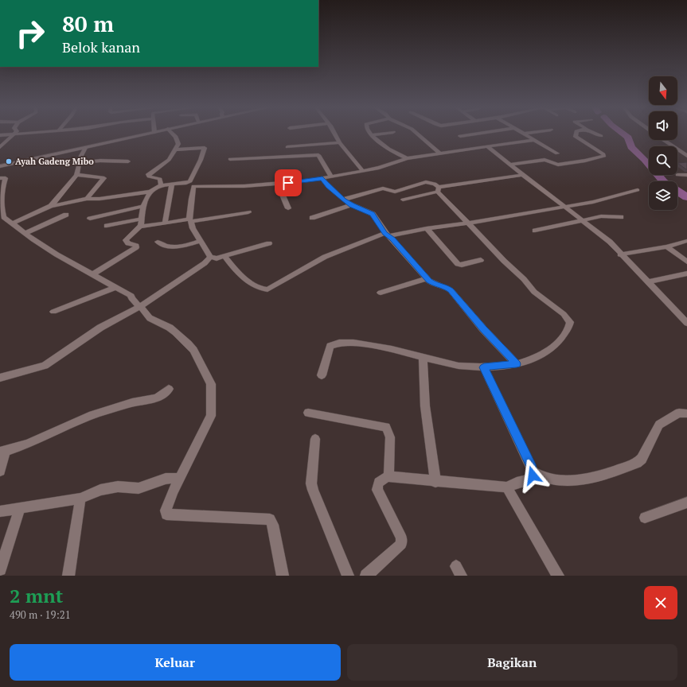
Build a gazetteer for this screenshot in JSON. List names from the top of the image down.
{
  "places": ["Ayah Gadeng Mibo"],
  "north": "bottom",
  "page": {
    "turn": ["80 m", "Belok kanan"],
    "heading": ["2 mnt", "490 m · 19:21"],
    "buttons": ["Keluar", "Bagikan"]
  }
}
